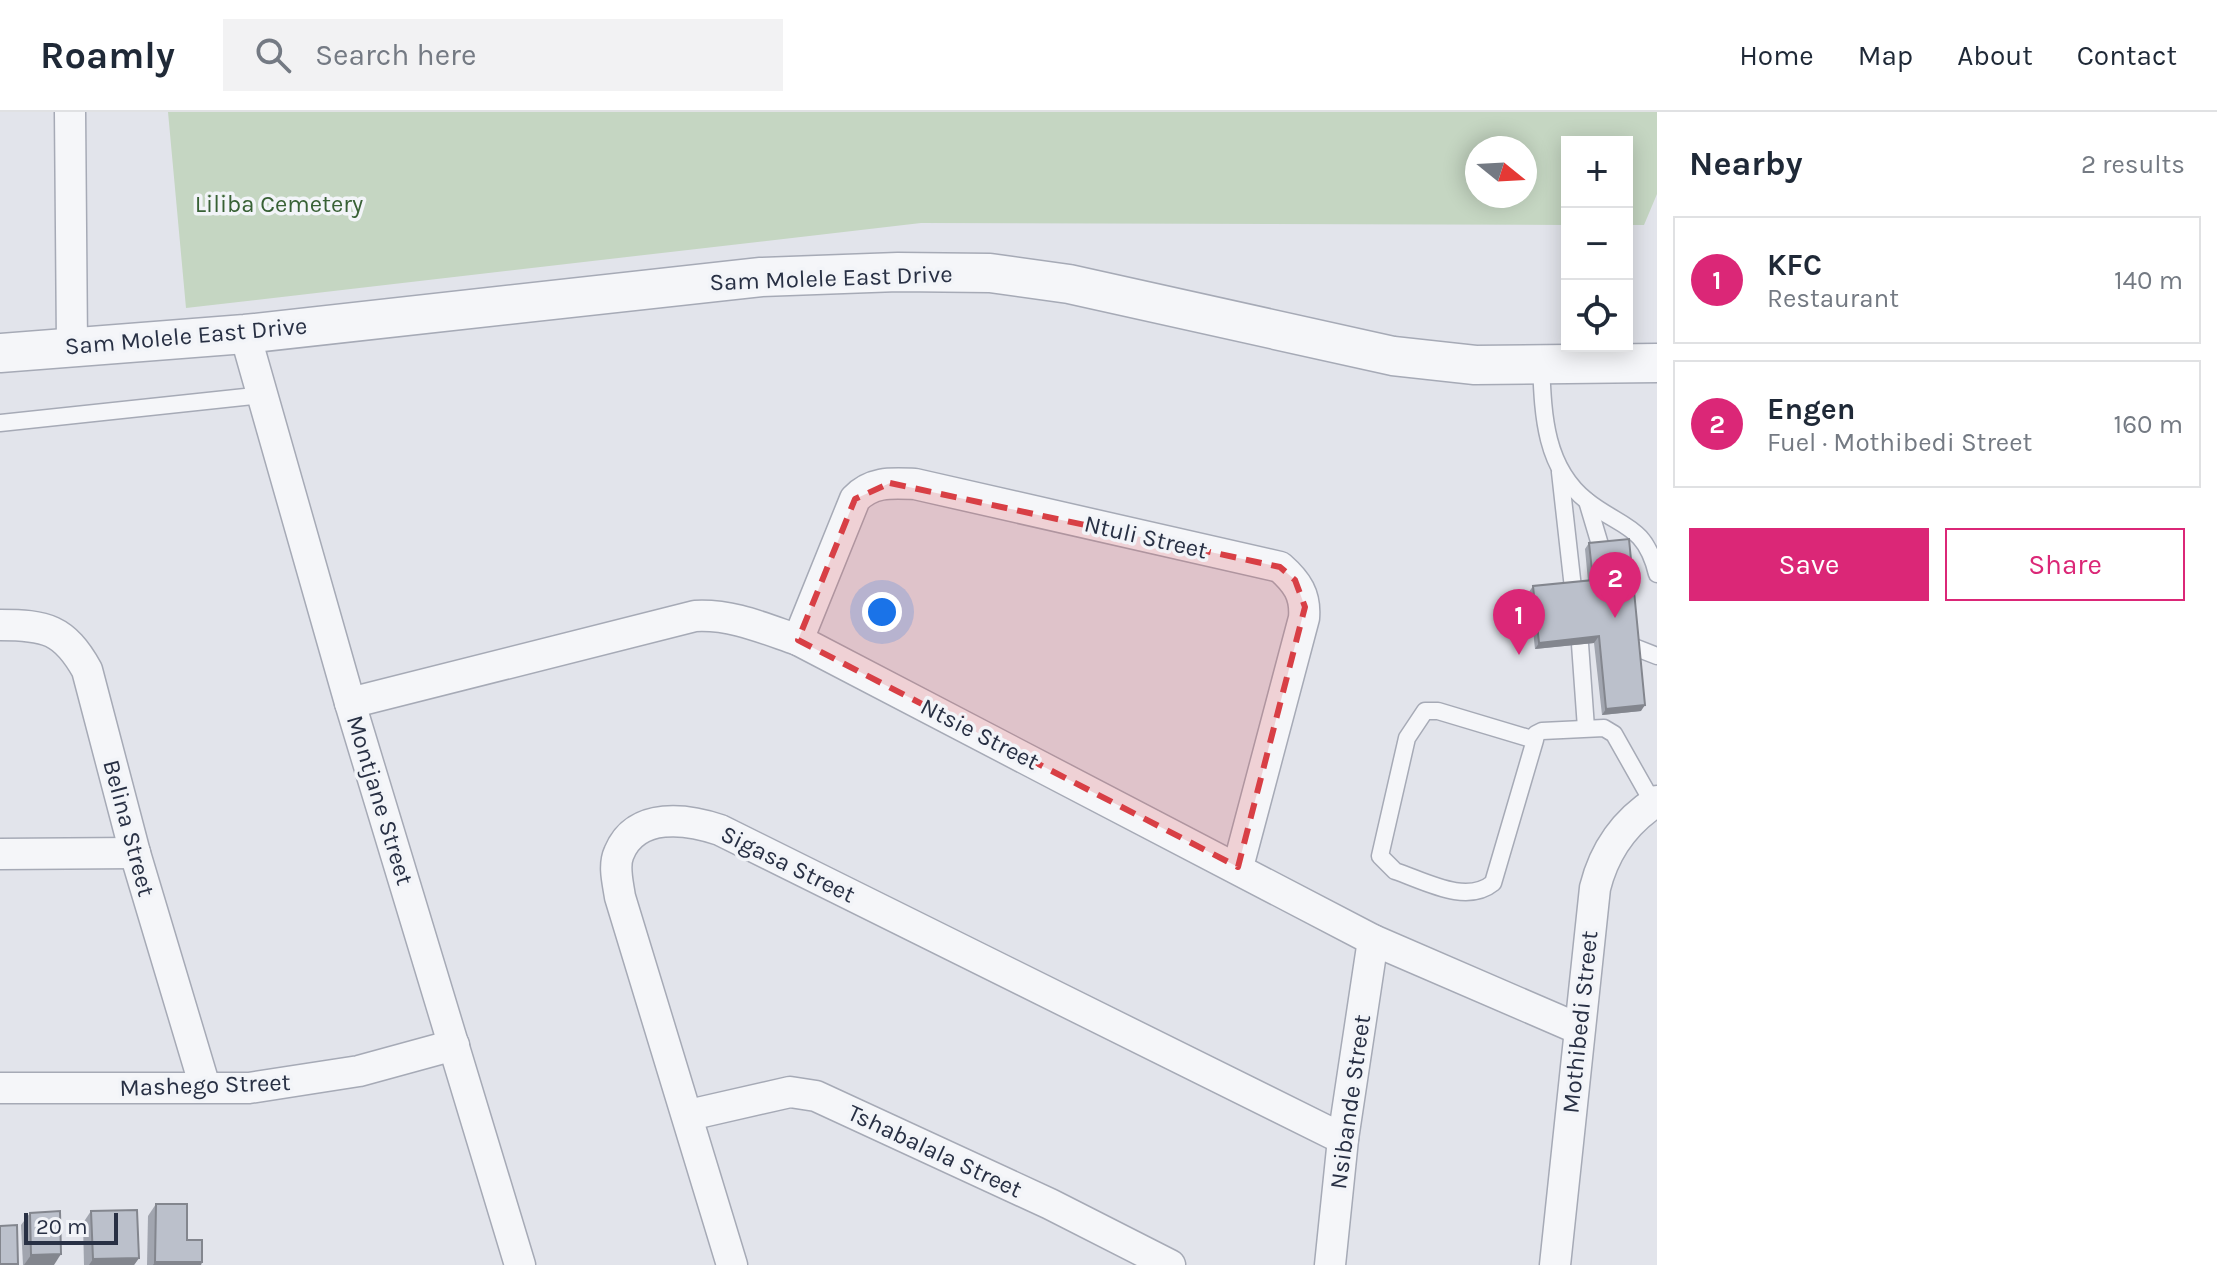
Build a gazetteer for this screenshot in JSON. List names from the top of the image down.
{
  "streets": {
    "street": [
      "Sam Molele East Drive",
      "Ntuli Street",
      "Ntsie Street",
      "Montjane Street",
      "Belina Street",
      "Sigasa Street",
      "Mothibedi Street",
      "Mashego Street",
      "Nsibande Street",
      "Tshabalala Street"
    ]
  },
  "crossings": [
    ["Sam Molele East Drive", "Montjane Street"],
    ["Ntuli Street", "Ntsie Street"],
    ["Ntsie Street", "Montjane Street"],
    ["Ntsie Street", "Mothibedi Street"],
    ["Ntsie Street", "Nsibande Street"],
    ["Montjane Street", "Mashego Street"],
    ["Belina Street", "Mashego Street"],
    ["Sigasa Street", "Nsibande Street"],
    ["Sigasa Street", "Tshabalala Street"]
  ],
  "parks": ["Liliba Cemetery"],
  "scale_bar": "20 m",
  "north": "right",
  "page": {
    "header": "Roamly",
    "search": "Search here",
    "nav": [
      "Home",
      "Map",
      "About",
      "Contact"
    ],
    "heading": ["Nearby", "2 results"],
    "map_buttons": ["+", "−"],
    "list": [
      {
        "mark": "1",
        "name": "KFC",
        "note": "Restaurant",
        "value": "140 m"
      },
      {
        "mark": "2",
        "name": "Engen",
        "note": "Fuel · Mothibedi Street",
        "value": "160 m"
      }
    ],
    "buttons": ["Save", "Share"],
    "pins": ["2", "1"],
    "scale": "20 m"
  }
}
